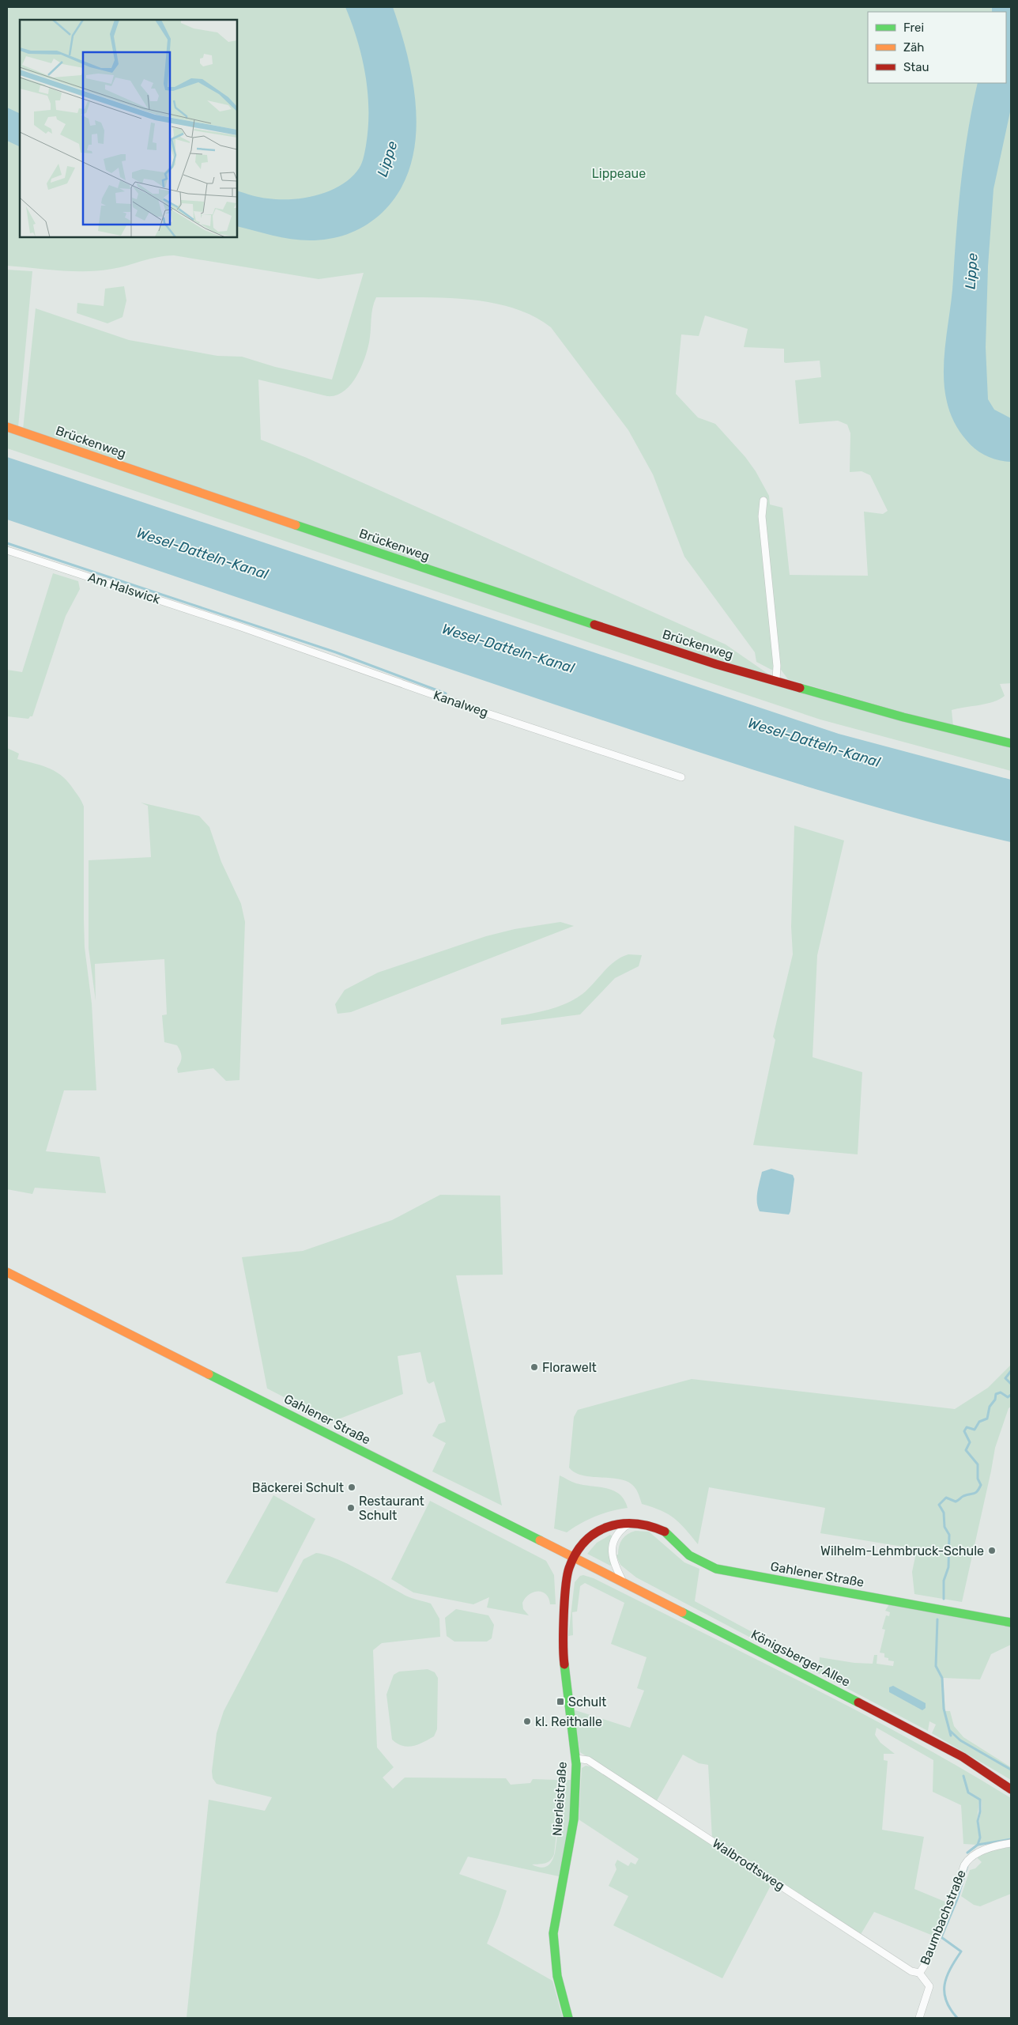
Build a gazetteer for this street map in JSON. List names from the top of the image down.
{
  "streets": {
    "street": [
      "Brückenweg",
      "Am Halswick",
      "Kanalweg",
      "Gahlener Straße",
      "Königsberger Allee",
      "Nierleistraße",
      "Walbrodtsweg",
      "Baumbachstraße"
    ]
  },
  "crossings": [
    ["Am Halswick", "Kanalweg"],
    ["Gahlener Straße", "Königsberger Allee"],
    ["Gahlener Straße", "Nierleistraße"],
    ["Königsberger Allee", "Nierleistraße"],
    ["Nierleistraße", "Walbrodtsweg"],
    ["Walbrodtsweg", "Baumbachstraße"]
  ],
  "water": ["Lippe", "Wesel-Datteln-Kanal"],
  "parks": ["Lippeaue"],
  "places": {
    "other": [
      "Florawelt",
      "Bäckerei Schult",
      "Restaurant Schult",
      "Wilhelm-Lehmbruck-Schule",
      "kl. Reithalle"
    ],
    "transit": ["Schult"]
  },
  "legend": ["Frei", "Zäh", "Stau"]
}
